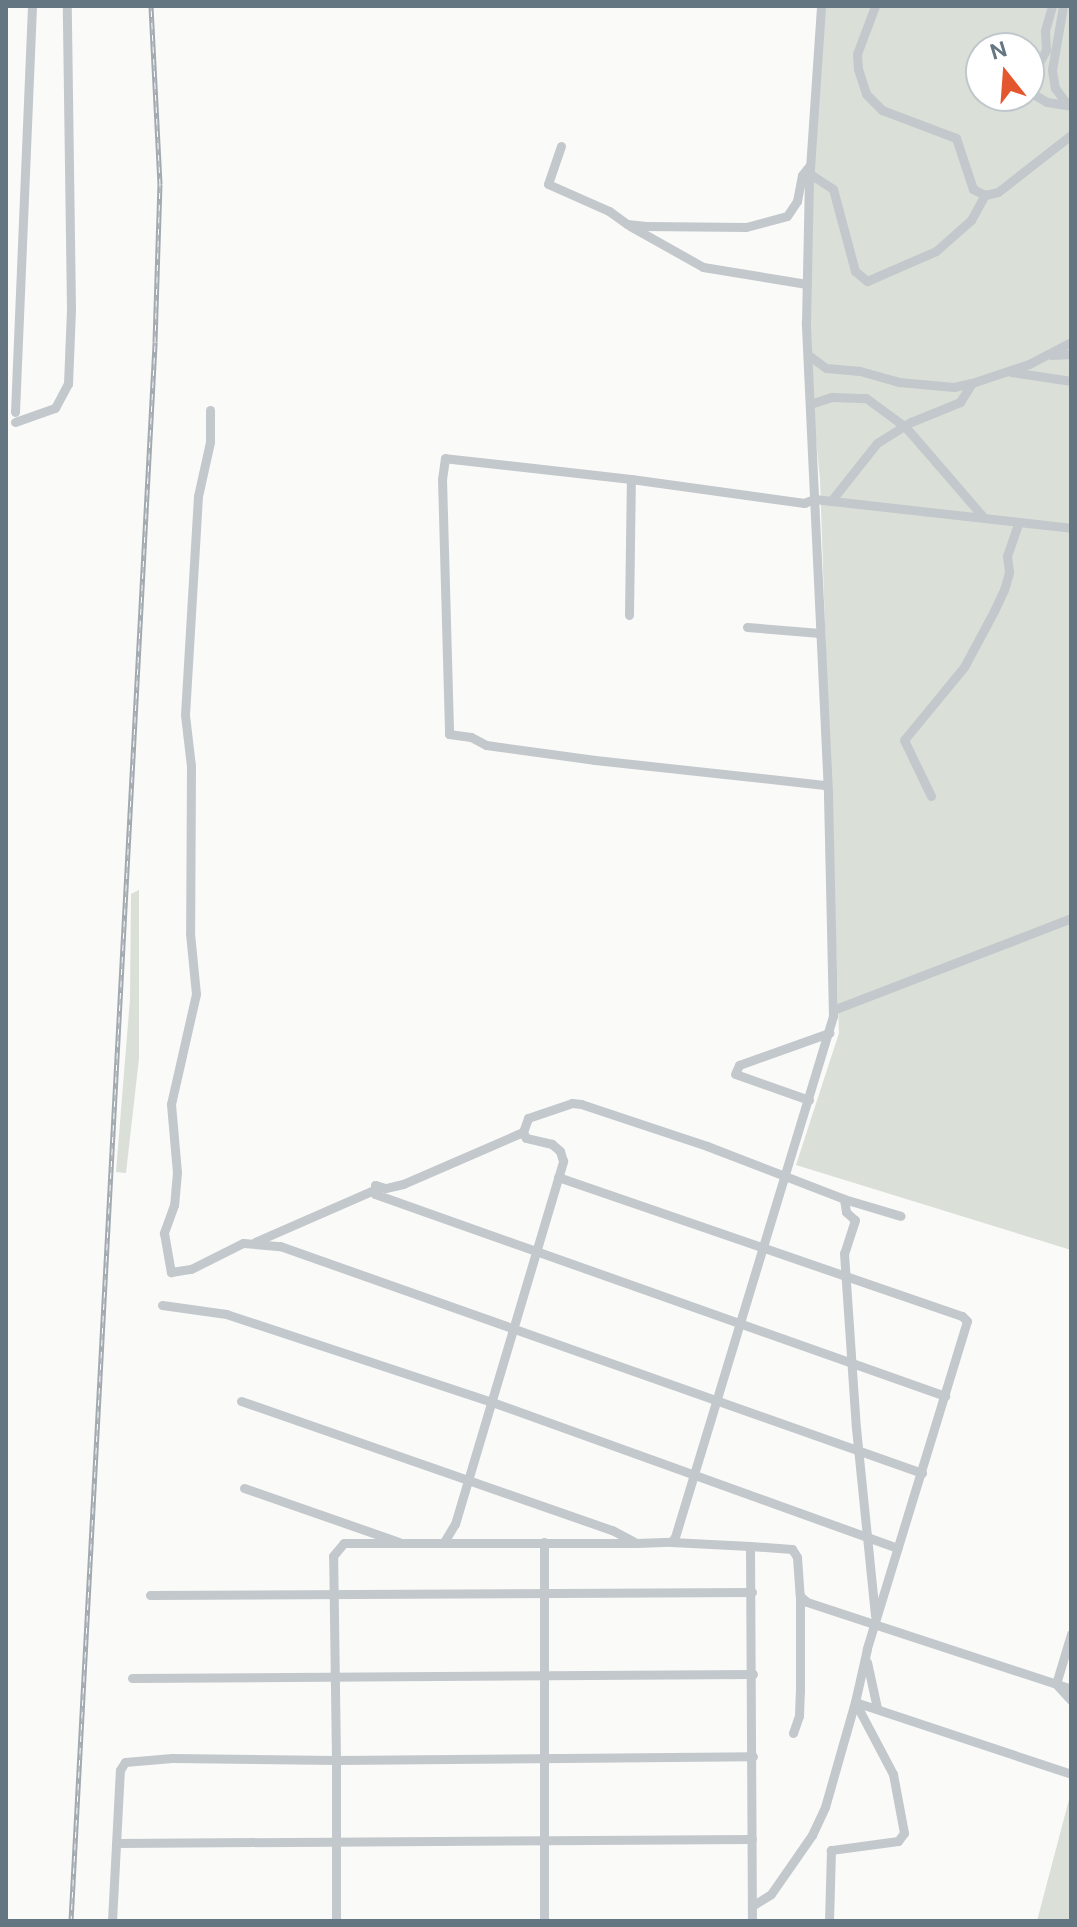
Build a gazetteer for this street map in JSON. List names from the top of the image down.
{
  "north": "top"
}
